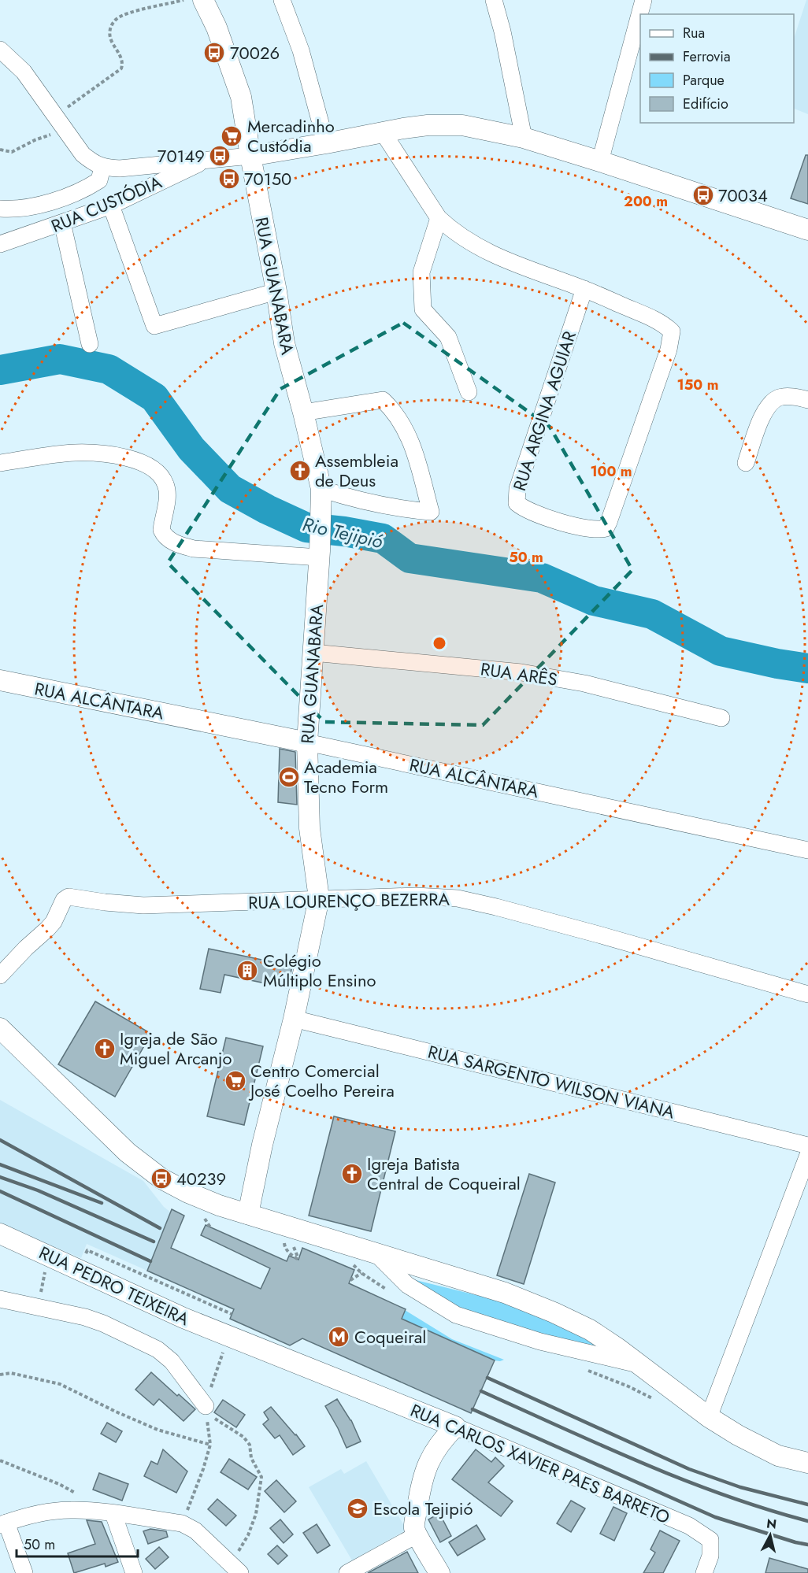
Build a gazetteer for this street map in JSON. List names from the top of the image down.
{
  "streets": {
    "street": [
      "RUA CUSTÓDIA",
      "RUA GUANABARA",
      "RUA ARGINA AGUIAR",
      "RUA ARÊS",
      "RUA ALCÂNTARA",
      "RUA LOURENÇO BEZERRA",
      "RUA SARGENTO WILSON VIANA",
      "RUA PEDRO TEIXEIRA",
      "RUA CARLOS XAVIER PAES BARRETO"
    ]
  },
  "crossings": [
    ["RUA GUANABARA", "RUA ARÊS"],
    ["RUA GUANABARA", "RUA ALCÂNTARA"],
    ["RUA GUANABARA", "RUA LOURENÇO BEZERRA"],
    ["RUA GUANABARA", "RUA SARGENTO WILSON VIANA"],
    ["RUA PEDRO TEIXEIRA", "RUA CARLOS XAVIER PAES BARRETO"]
  ],
  "water": ["Rio Tejipió"],
  "places": {
    "bus stop": [
      "70026",
      "70149",
      "70150",
      "70034",
      "40239"
    ],
    "supermarket": ["Mercadinho Custódia", "Centro Comercial José Coelho Pereira"],
    "church": ["Assembleia de Deus", "Igreja de São Miguel Arcanjo", "Igreja Batista Central de Coqueiral"],
    "sports": ["Academia Tecno Form"],
    "building": ["Colégio Múltiplo Ensino"],
    "metro station": ["Coqueiral"],
    "school or university": ["Escola Tejipió"]
  },
  "legend": [
    "Rua",
    "Ferrovia",
    "Parque",
    "Edifício"
  ],
  "scale_bar": "50 m",
  "north": "top",
  "rings": [
    "200 m",
    "150 m",
    "100 m",
    "50 m"
  ]
}
